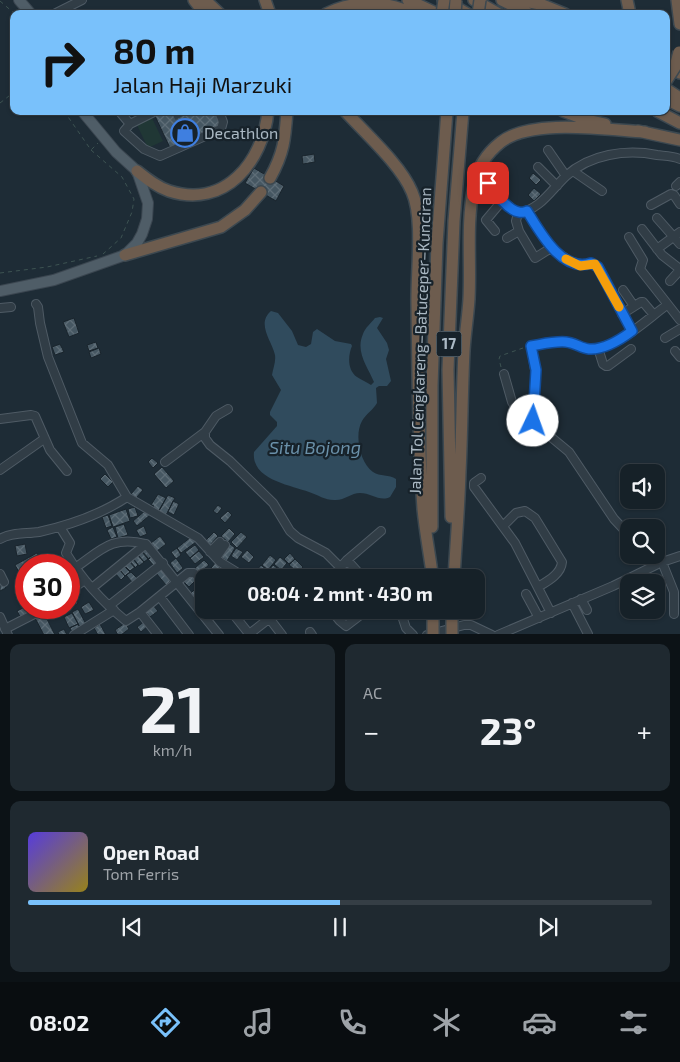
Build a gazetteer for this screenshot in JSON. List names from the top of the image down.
{
  "streets": {
    "highway": ["Jalan Tol Cengkareng–Batuceper–Kunciran", "17"]
  },
  "water": ["Situ Bojong"],
  "places": {
    "shop": ["Decathlon"]
  },
  "page": {
    "turn": ["80 m", "Jalan Haji Marzuki"],
    "limit": "30",
    "trip": "08:04 · 2 mnt · 430 m",
    "tile": [
      ["21", "km/h"],
      "AC"
    ],
    "heat": ["−", "23°", "+"],
    "song": ["Open Road", "Tom Ferris"],
    "tabs": "08:02"
  }
}
